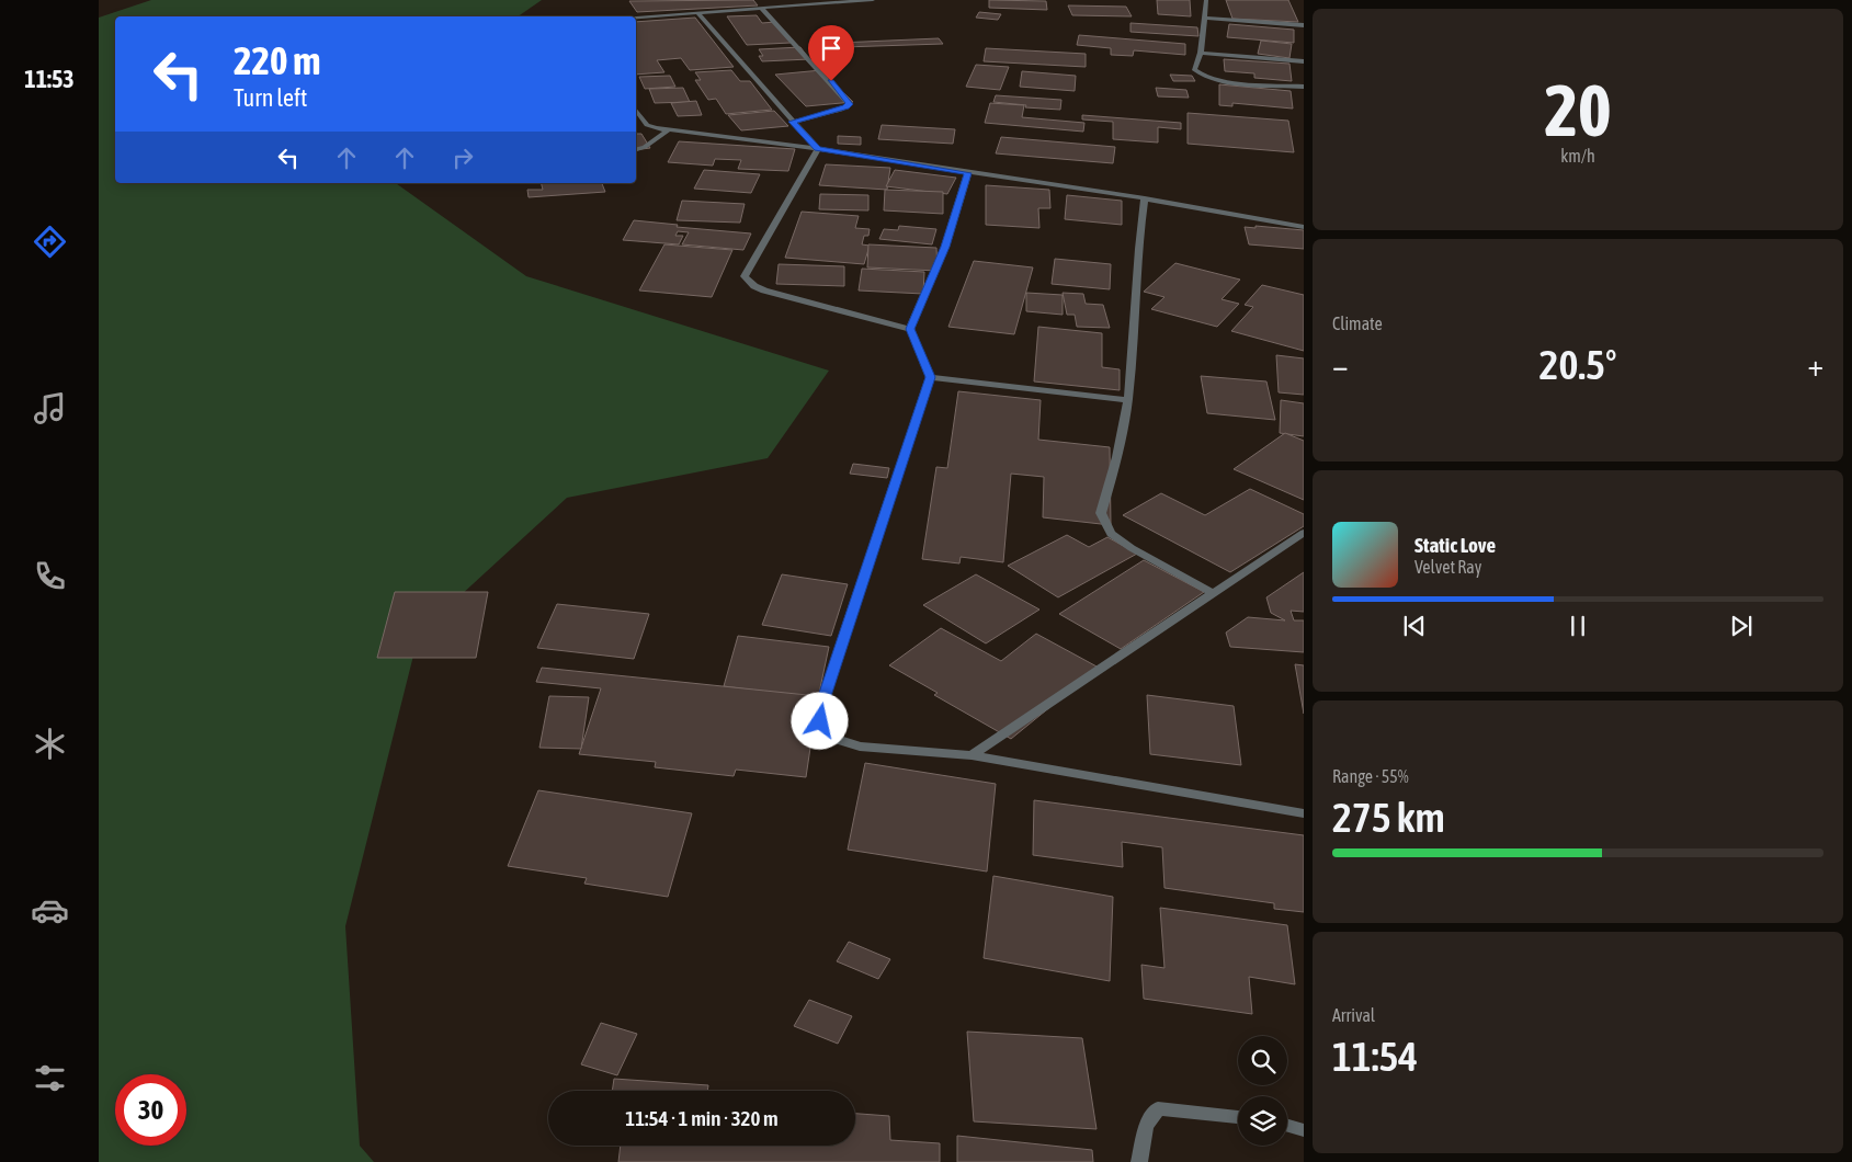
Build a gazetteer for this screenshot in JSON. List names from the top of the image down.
{
  "page": {
    "tabs": "11:53",
    "tile": [
      ["20", "km/h"],
      "Climate",
      ["Range · 55%", "275 km"],
      ["Arrival", "11:54"]
    ],
    "turn": ["220 m", "Turn left"],
    "heat": ["−", "20.5°", "+"],
    "song": ["Static Love", "Velvet Ray"],
    "limit": "30",
    "trip": "11:54 · 1 min · 320 m"
  }
}
